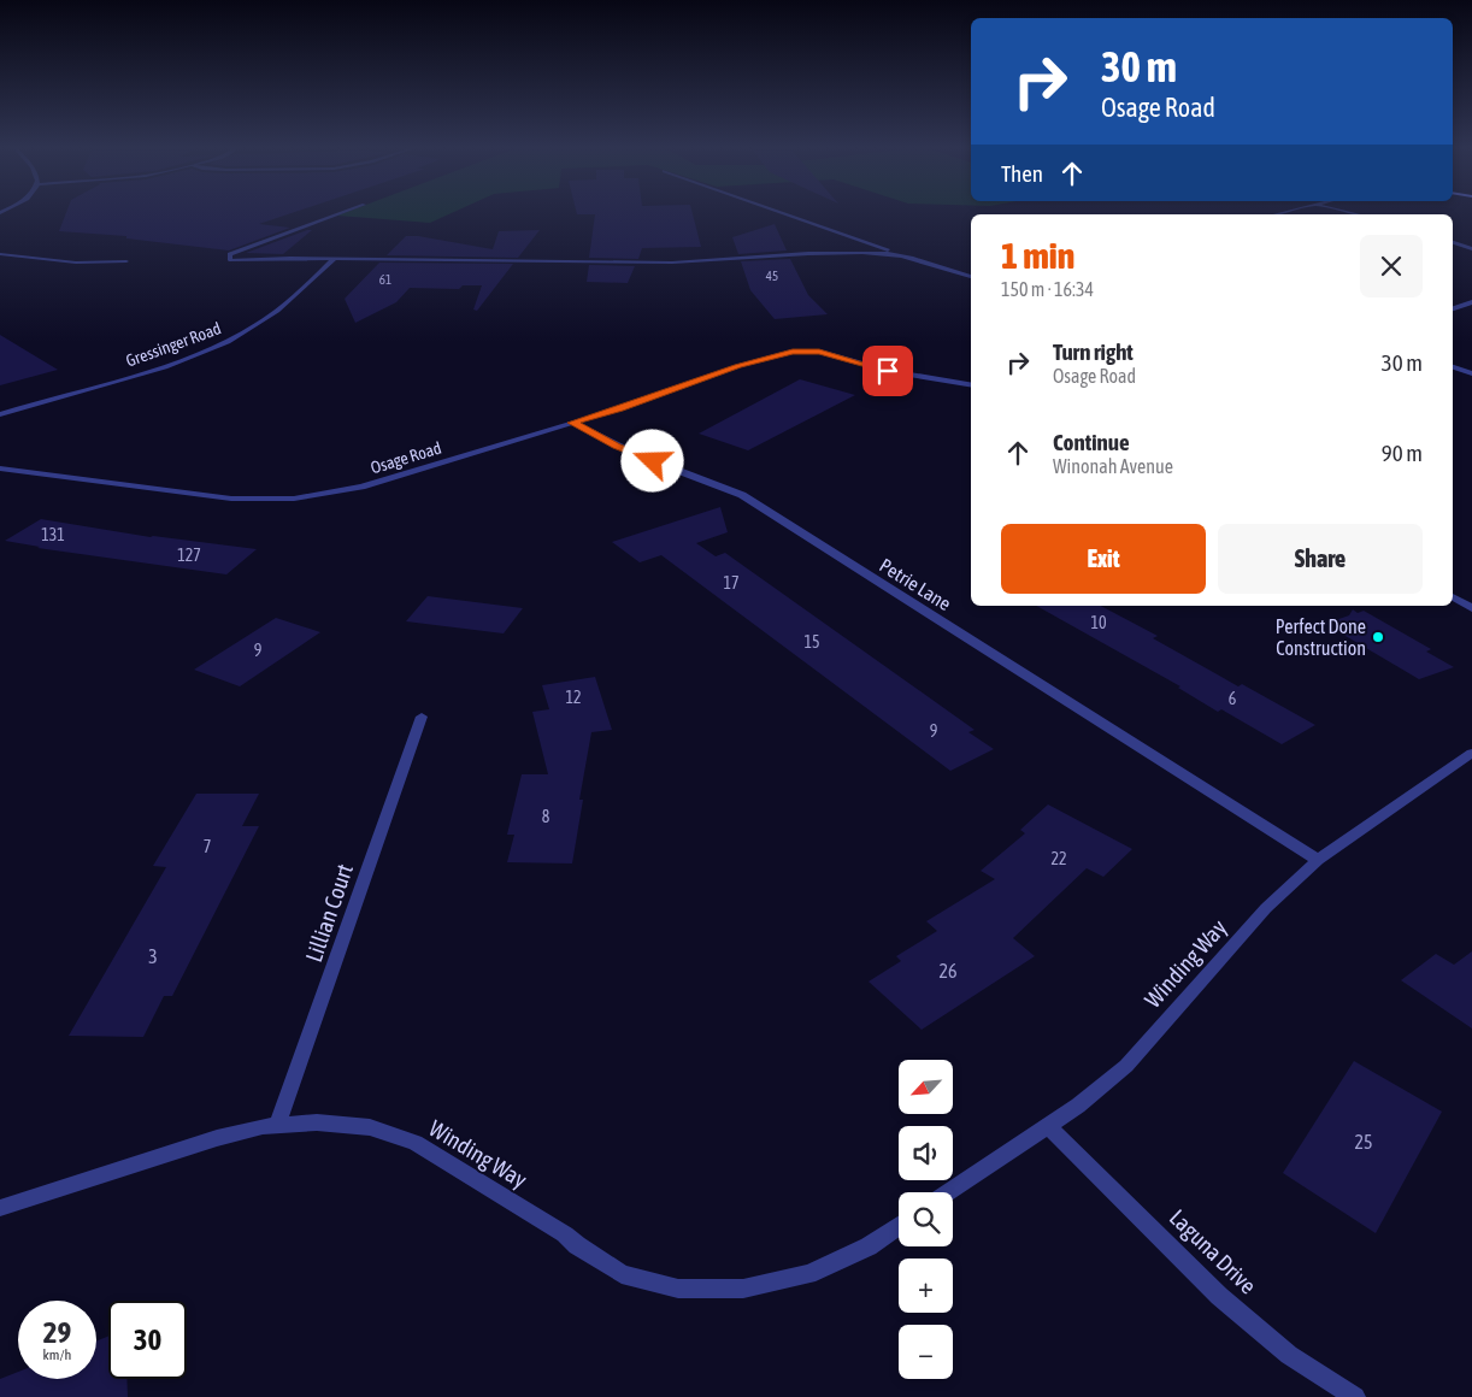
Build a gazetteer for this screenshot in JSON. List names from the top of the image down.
{
  "streets": {
    "street": [
      "Gressinger Road",
      "Osage Road",
      "Petrie Lane",
      "Lillian Court",
      "Winding Way",
      "Laguna Drive"
    ]
  },
  "crossings": [
    ["Osage Road", "Petrie Lane"],
    ["Petrie Lane", "Winding Way"],
    ["Lillian Court", "Winding Way"],
    ["Winding Way", "Laguna Drive"]
  ],
  "places": ["Perfect Done Construction"],
  "house_numbers": [
    "45",
    "61",
    "131",
    "127",
    "17",
    "10",
    "15",
    "9",
    "12",
    "6",
    "9",
    "8",
    "7",
    "22",
    "3",
    "26",
    "25"
  ],
  "north": "bottom left",
  "page": {
    "turn": ["30 m", "Osage Road"],
    "then": "Then",
    "heading": ["1 min", "150 m · 16:34"],
    "list": [
      {
        "name": "Turn right",
        "note": "Osage Road",
        "value": "30 m"
      },
      {
        "name": "Continue",
        "note": "Winonah Avenue",
        "value": "90 m"
      }
    ],
    "buttons": ["Exit", "Share"],
    "map_buttons": ["+", "−"],
    "speed": "29 km/h",
    "limit": "30"
  }
}
